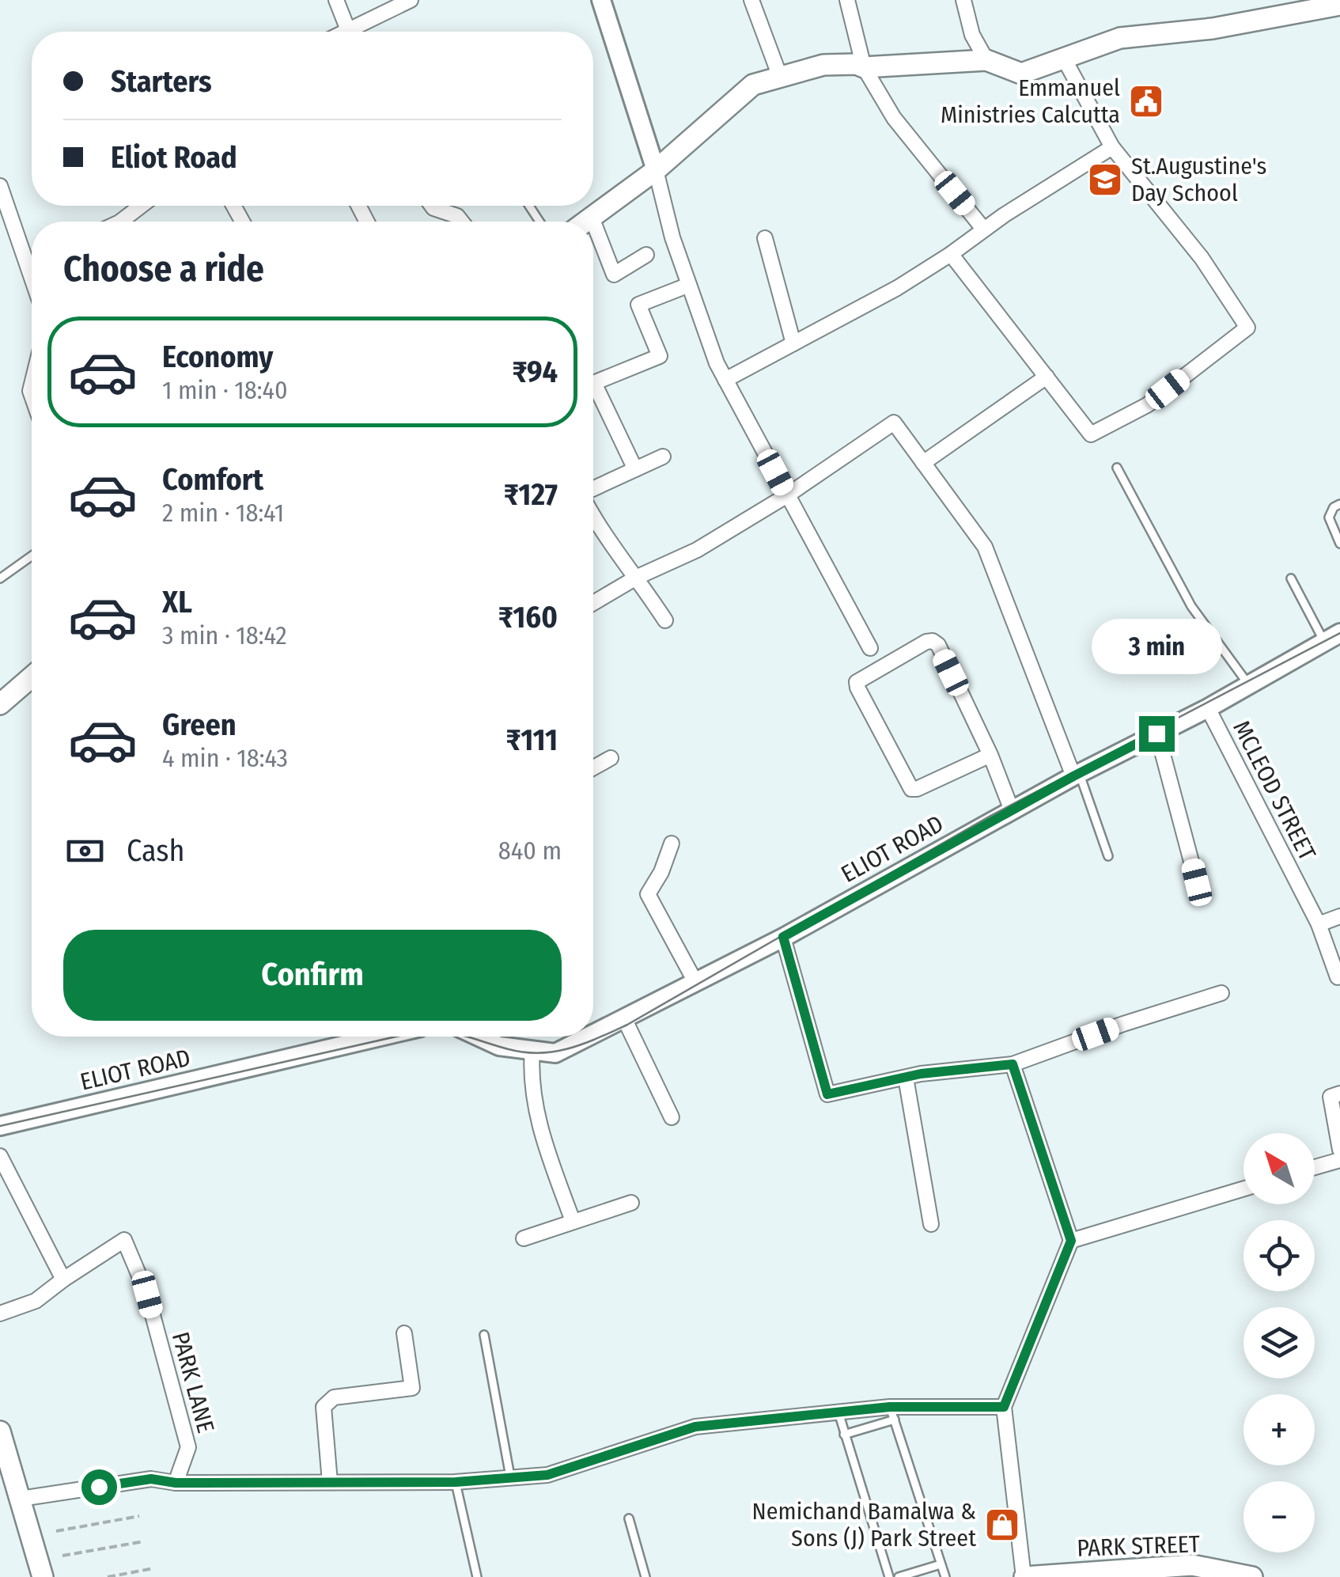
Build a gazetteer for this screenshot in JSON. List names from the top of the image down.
{
  "streets": {
    "main road": ["PARK STREET"],
    "street": ["MCLEOD STREET", "ELIOT ROAD", "PARK LANE"]
  },
  "crossings": [
    ["MCLEOD STREET", "ELIOT ROAD"]
  ],
  "places": {
    "public building": ["Emmanuel Ministries Calcutta"],
    "school or university": ["St.Augustine's Day School"],
    "shop": ["Nemichand Bamalwa & Sons (J) Park Street"]
  },
  "north": "top left",
  "page": {
    "banner": ["Starters", "Eliot Road"],
    "heading": "Choose a ride",
    "list": [
      {
        "name": "Economy",
        "note": "1 min · 18:40",
        "value": "₹94"
      },
      {
        "name": "Comfort",
        "note": "2 min · 18:41",
        "value": "₹127"
      },
      {
        "name": "XL",
        "note": "3 min · 18:42",
        "value": "₹160"
      },
      {
        "name": "Green",
        "note": "4 min · 18:43",
        "value": "₹111"
      }
    ],
    "bubble": "3 min",
    "pay": ["Cash", "840 m"],
    "buttons": "Confirm",
    "map_buttons": ["+", "−"]
  }
}
